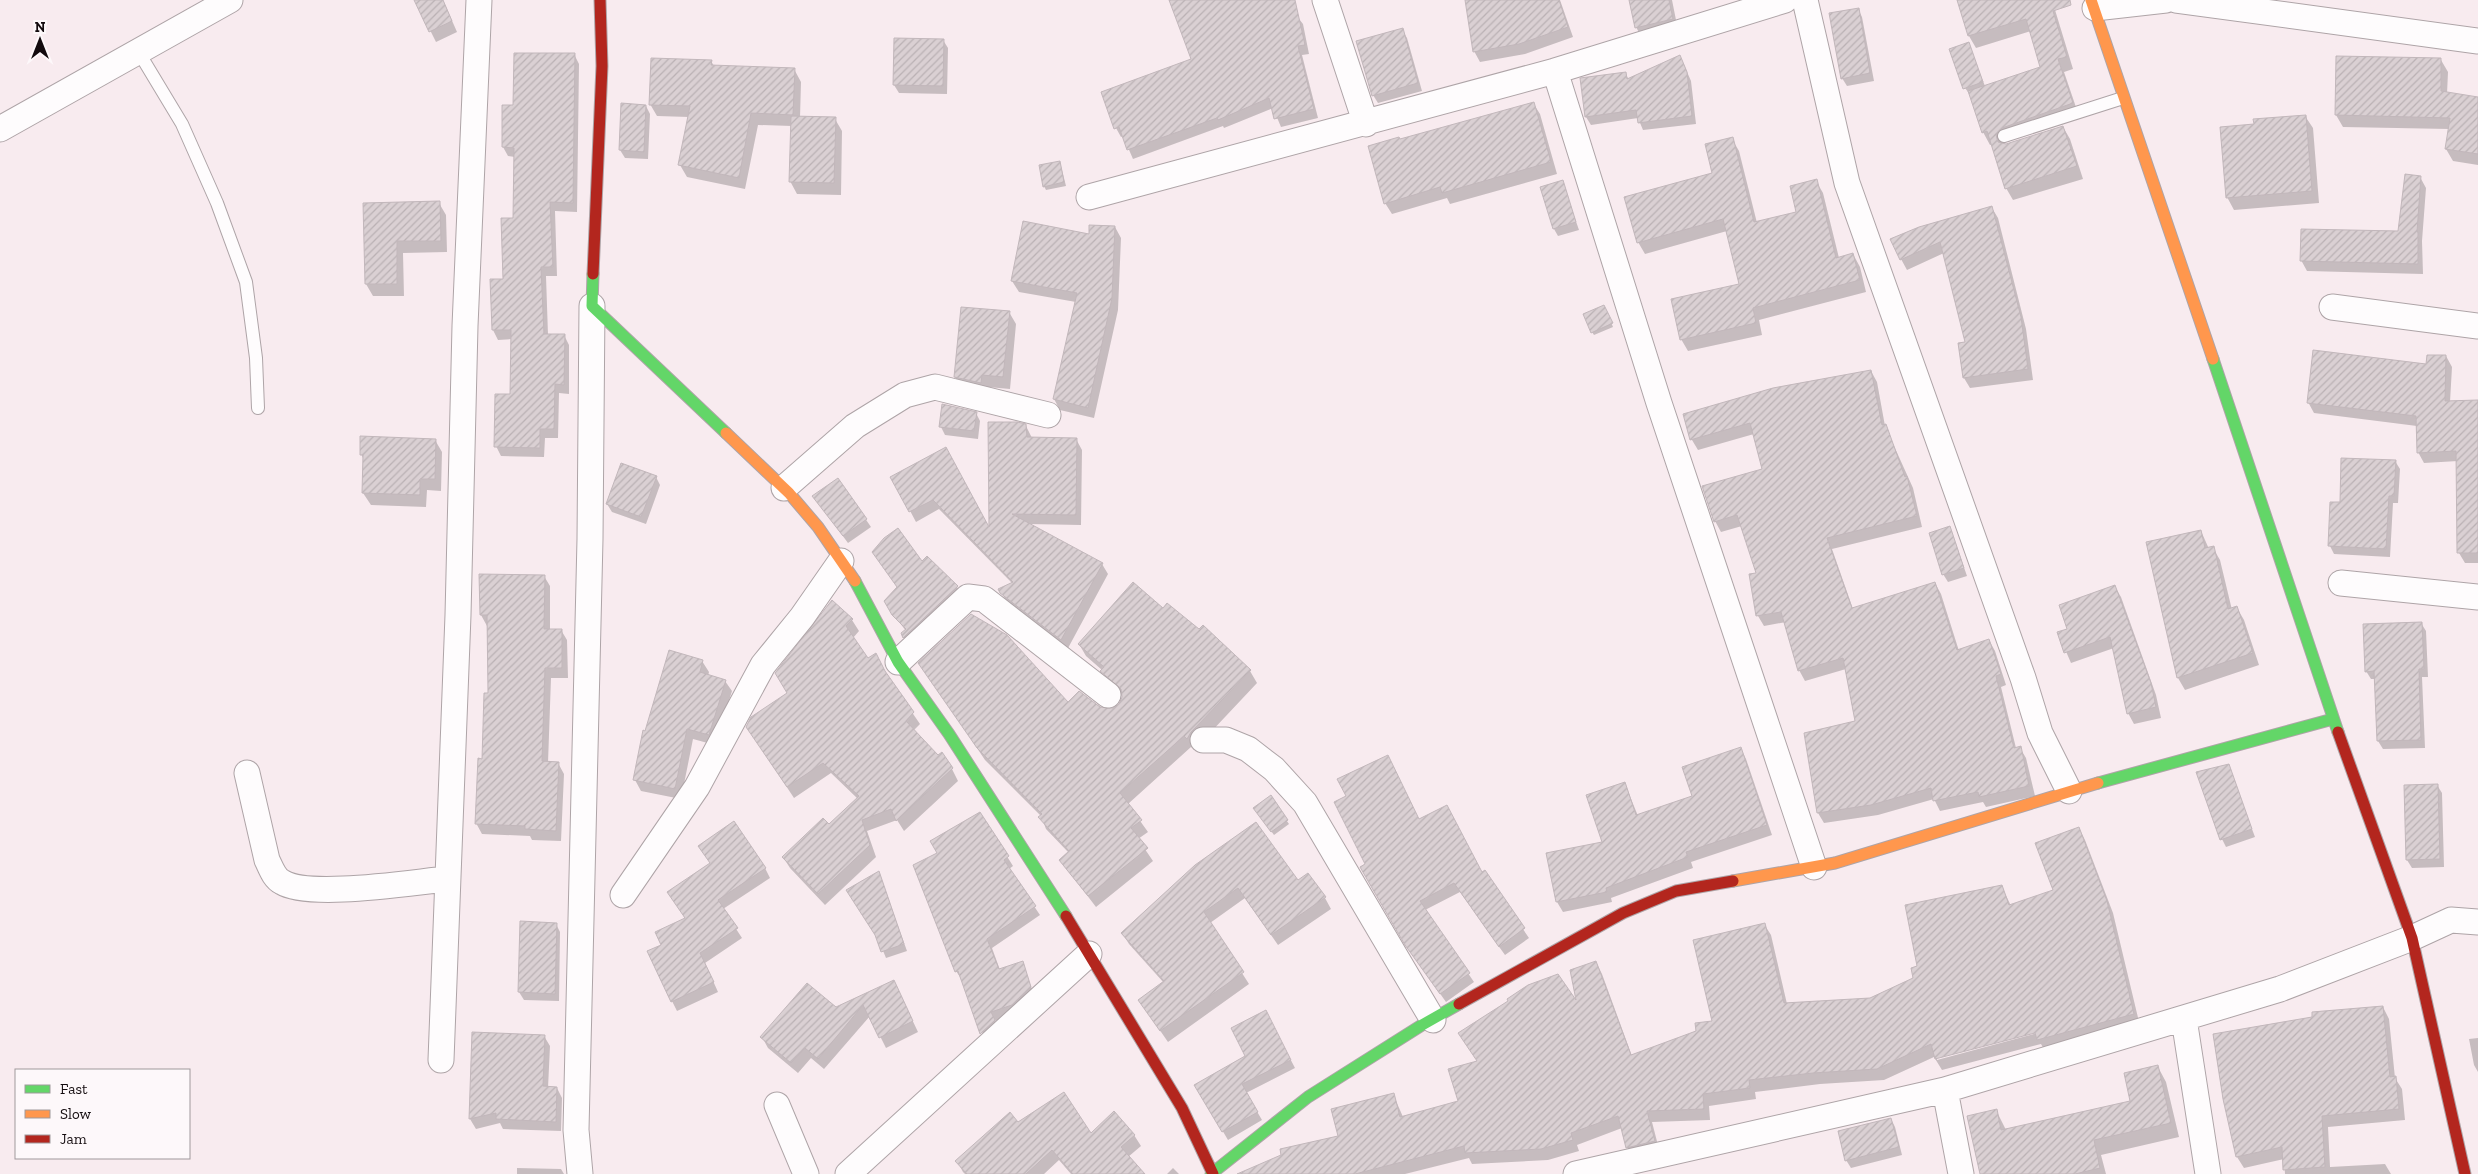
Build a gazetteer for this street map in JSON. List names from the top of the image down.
{
  "legend": ["Fast", "Slow", "Jam"],
  "north": "top"
}
